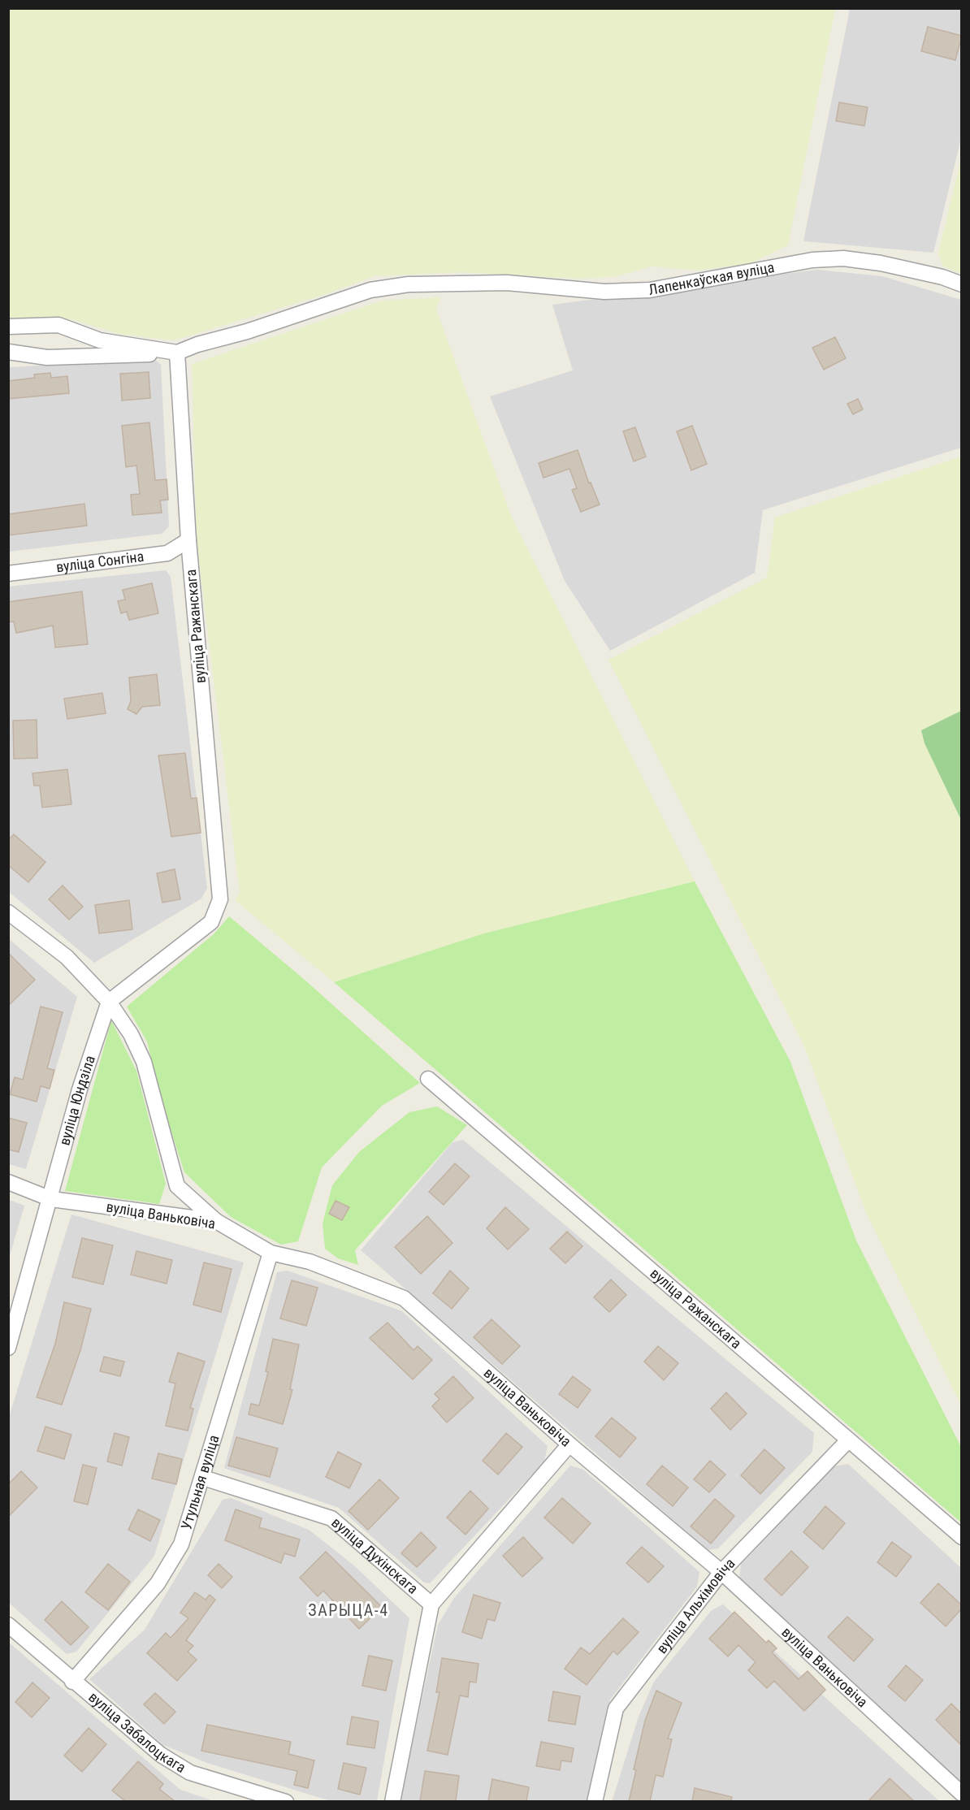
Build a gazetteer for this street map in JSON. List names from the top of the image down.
{
  "streets": {
    "street": [
      "Лапенкаўская вуліца",
      "вуліца Сонгіна",
      "вуліца Ражанскага",
      "вуліца Юндзіла",
      "вуліца Ваньковіча",
      "Утульная вуліца",
      "вуліца Духінскага",
      "вуліца Альхімовіча",
      "вуліца Забалоцкага"
    ]
  },
  "crossings": [
    ["Лапенкаўская вуліца", "вуліца Ражанскага"],
    ["вуліца Сонгіна", "вуліца Ражанскага"],
    ["вуліца Ражанскага", "вуліца Юндзіла"],
    ["вуліца Ражанскага", "вуліца Альхімовіча"],
    ["вуліца Юндзіла", "вуліца Ваньковіча"],
    ["вуліца Ваньковіча", "Утульная вуліца"],
    ["вуліца Ваньковіча", "вуліца Духінскага"],
    ["вуліца Ваньковіча", "вуліца Альхімовіча"],
    ["Утульная вуліца", "вуліца Духінскага"],
    ["Утульная вуліца", "вуліца Забалоцкага"]
  ],
  "districts": ["ЗАРЫЦА-4"]
}
